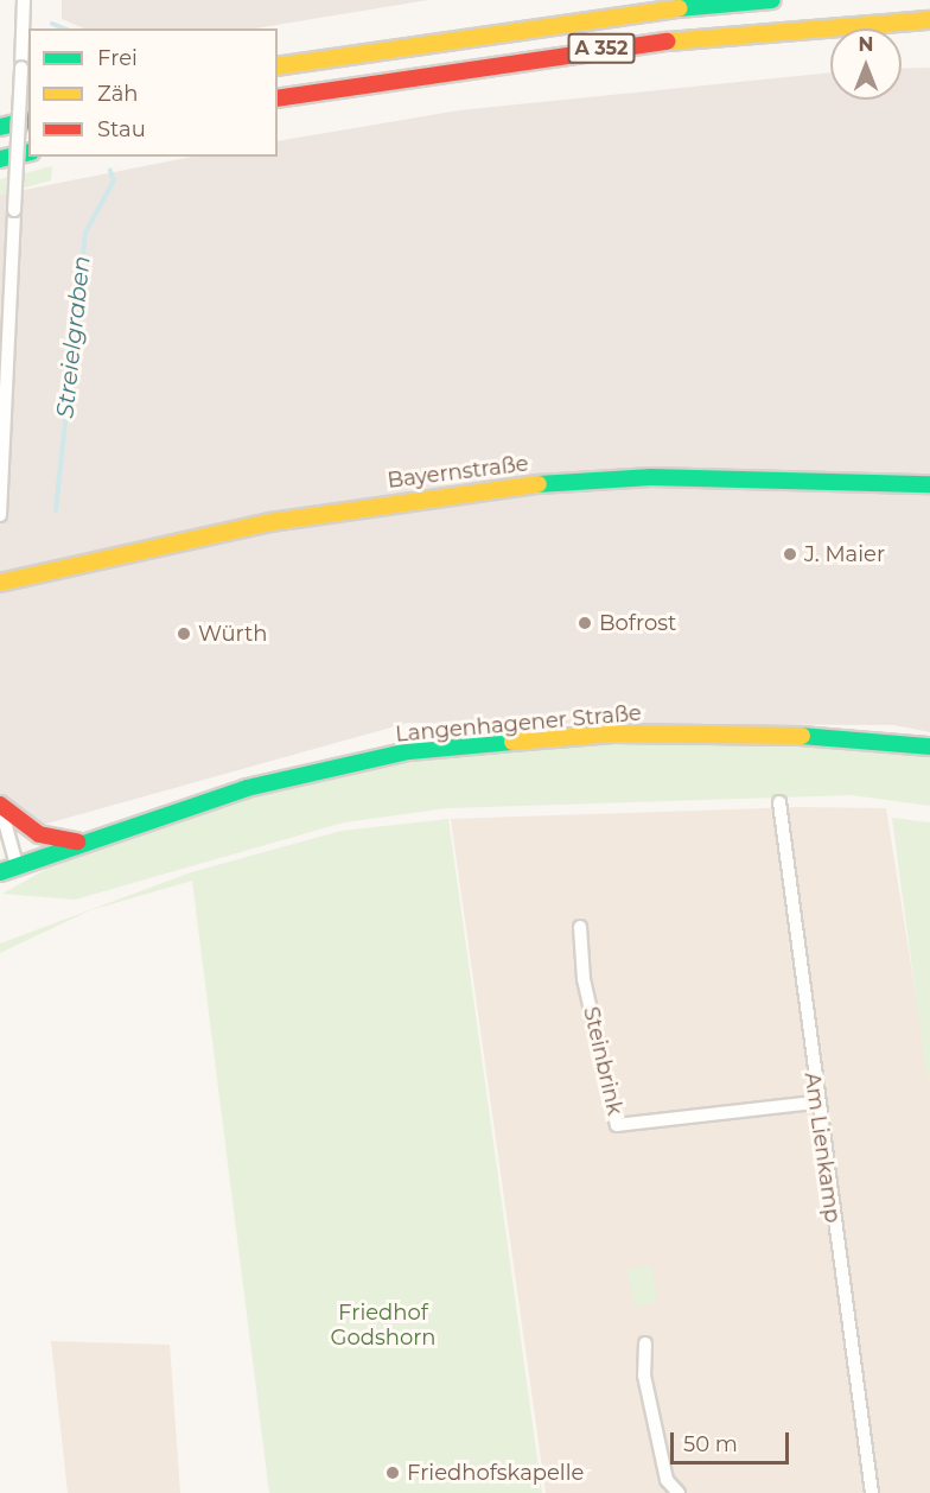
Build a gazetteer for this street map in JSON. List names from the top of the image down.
{
  "streets": {
    "main road": ["A 352", "Bayernstraße", "Langenhagener Straße"],
    "street": ["Steinbrink", "Am Lienkamp"]
  },
  "crossings": [
    ["Steinbrink", "Am Lienkamp"]
  ],
  "water": ["Streielgraben"],
  "parks": ["Friedhof Godshorn"],
  "places": [
    "J. Maier",
    "Bofrost",
    "Würth",
    "Friedhofskapelle"
  ],
  "legend": ["Frei", "Zäh", "Stau"],
  "scale_bar": "50 m",
  "north": "top"
}
